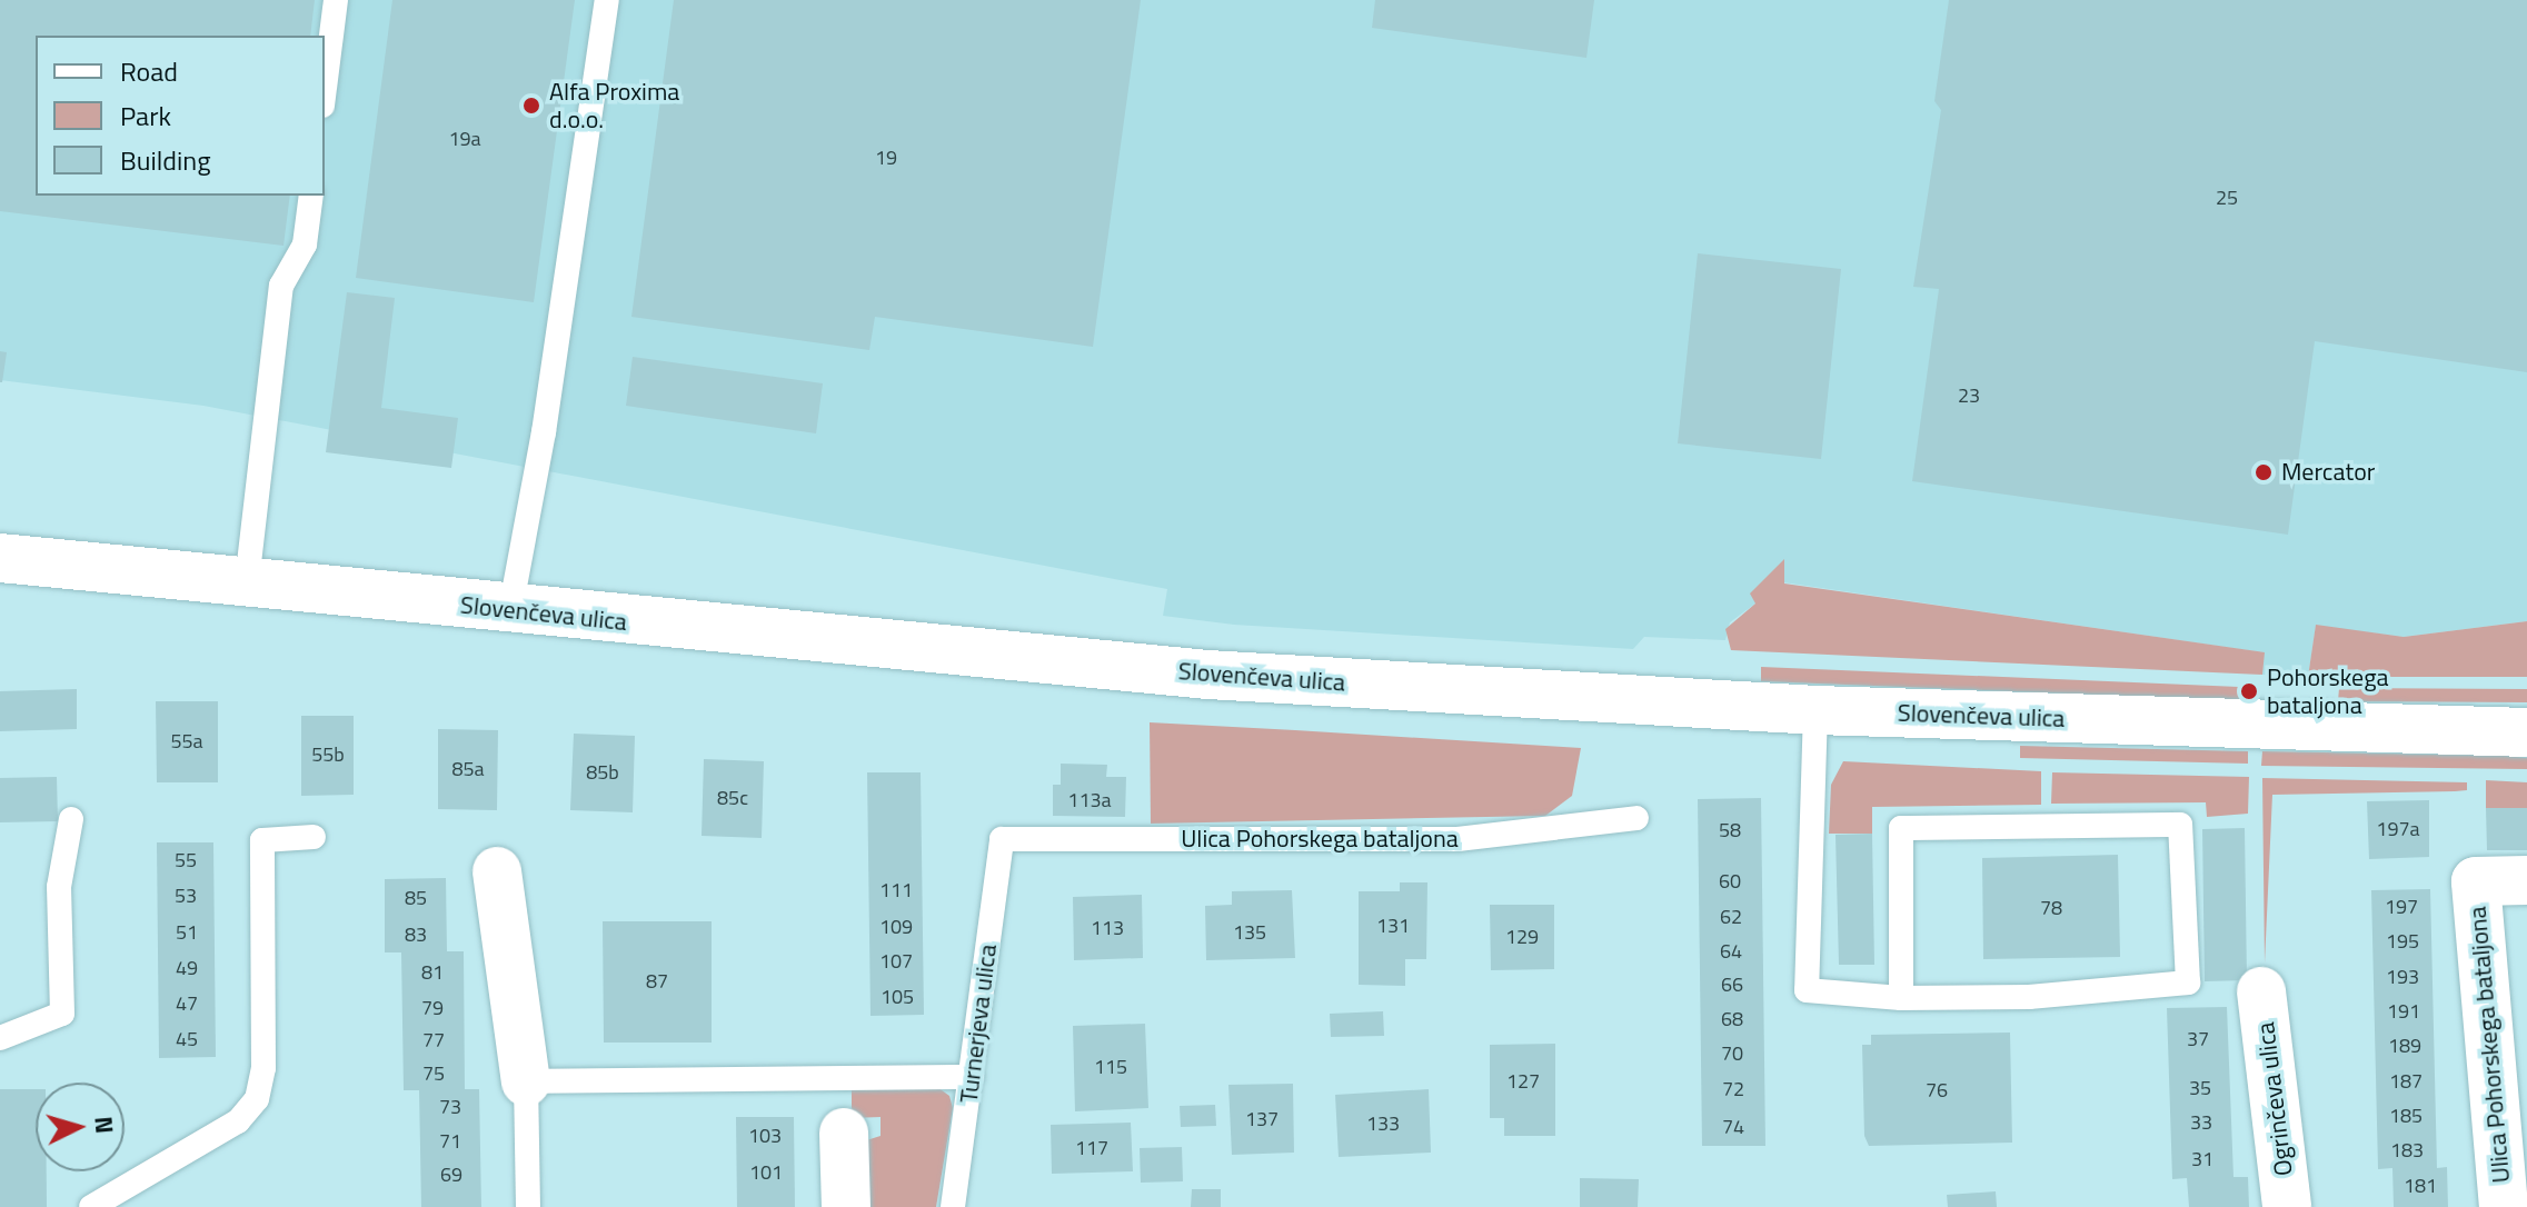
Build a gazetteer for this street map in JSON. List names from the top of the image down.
{
  "streets": {
    "street": ["Slovenčeva ulica", "Ulica Pohorskega bataljona", "Ogrinčeva ulica"],
    "lane": ["Turnerjeva ulica"]
  },
  "crossings": [
    ["Ulica Pohorskega bataljona", "Turnerjeva ulica"]
  ],
  "places": ["Alfa Proxima d.o.o.", "Mercator", "Pohorskega bataljona"],
  "house_numbers": [
    "19a",
    "19",
    "25",
    "23",
    "55a",
    "55b",
    "85a",
    "85b",
    "85c",
    "113a",
    "197a",
    "58",
    "55",
    "60",
    "111",
    "53",
    "85",
    "197",
    "78",
    "62",
    "131",
    "109",
    "113",
    "51",
    "135",
    "83",
    "129",
    "195",
    "64",
    "107",
    "49",
    "81",
    "193",
    "87",
    "66",
    "105",
    "47",
    "79",
    "191",
    "68",
    "45",
    "37",
    "77",
    "189",
    "70",
    "115",
    "75",
    "127",
    "187",
    "35",
    "72",
    "76",
    "73",
    "185",
    "137",
    "33",
    "133",
    "74",
    "103",
    "71",
    "117",
    "183",
    "31",
    "101",
    "69",
    "181"
  ],
  "legend": ["Road", "Park", "Building"],
  "north": "right"
}
